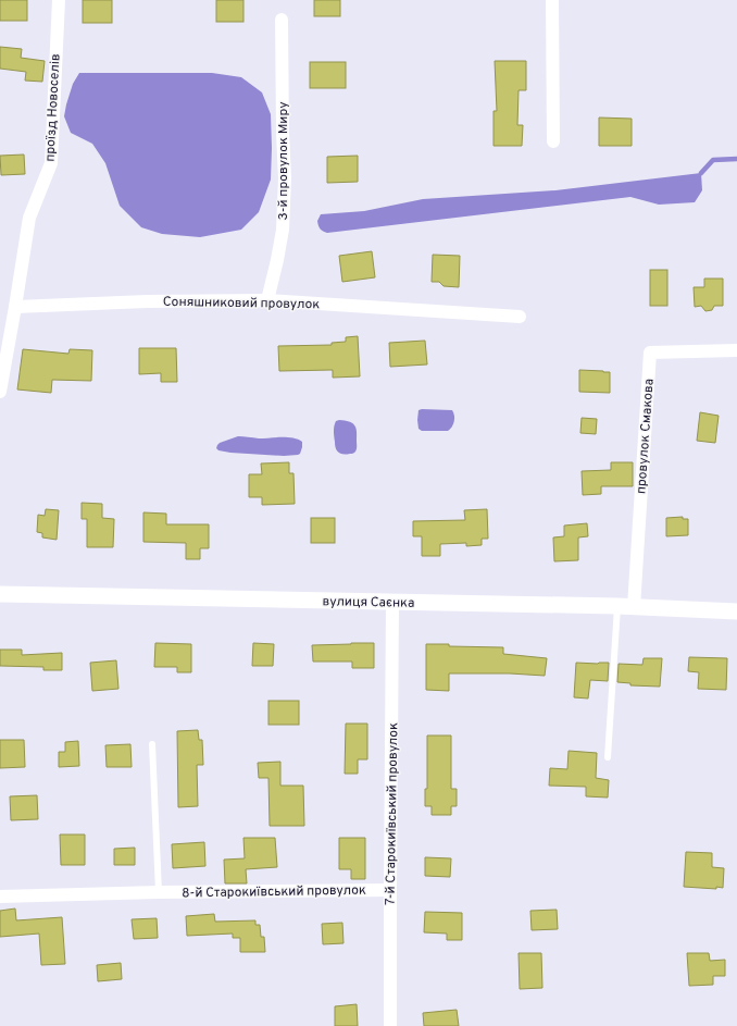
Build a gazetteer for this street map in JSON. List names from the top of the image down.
{
  "streets": {
    "street": [
      "проїзд Новоселів",
      "3-й провулок Миру",
      "Соняшниковий провулок",
      "провулок Смакова",
      "вулиця Саєнка",
      "7-й Старокиївський провулок",
      "8-й Старокиївський провулок"
    ]
  },
  "crossings": [
    ["проїзд Новоселів", "Соняшниковий провулок"],
    ["3-й провулок Миру", "Соняшниковий провулок"],
    ["провулок Смакова", "вулиця Саєнка"],
    ["вулиця Саєнка", "7-й Старокиївський провулок"],
    ["7-й Старокиївський провулок", "8-й Старокиївський провулок"]
  ]
}
